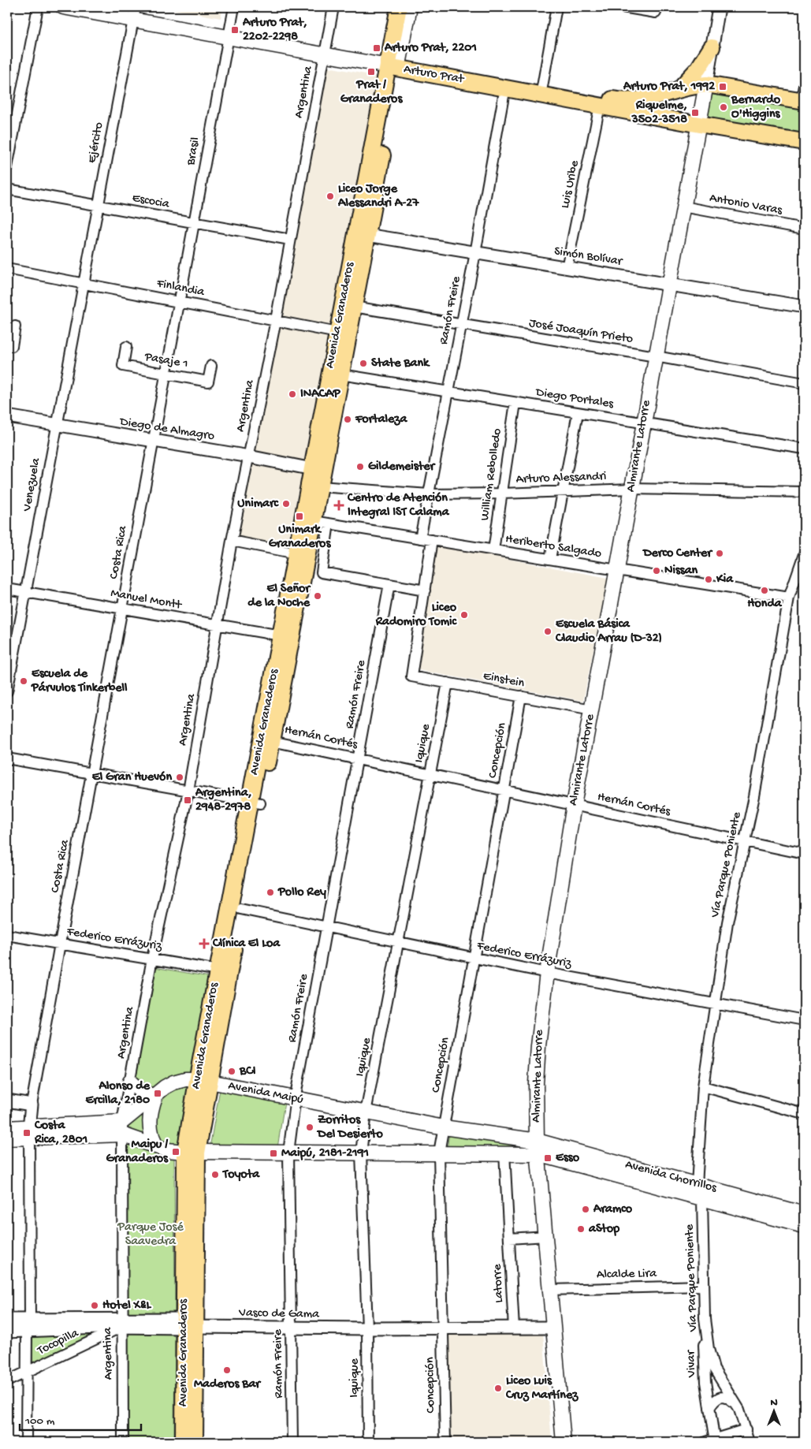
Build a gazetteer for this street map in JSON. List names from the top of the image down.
{
  "streets": {
    "main road": [
      "Arturo Prat",
      "Avenida Granaderos",
      "Almirante Latorre",
      "Avenida Maipú",
      "Avenida Chorrillos"
    ],
    "street": [
      "Argentina",
      "Ejército",
      "Brasil",
      "Luis Uribe",
      "Escocia",
      "Antonio Varas",
      "Simón Bolívar",
      "Finlandia",
      "Ramón Freire",
      "José Joaquín Prieto",
      "Pasaje 1",
      "Diego Portales",
      "Diego de Almagro",
      "William Rebolledo",
      "Arturo Alessandri",
      "Venezuela",
      "Heriberto Salgado",
      "Costa Rica",
      "Manuel Montt",
      "Einstein",
      "Hernán Cortés",
      "Iquique",
      "Concepción",
      "Vía Parque Poniente",
      "Federico Errázuriz",
      "Alcalde Lira",
      "Latorre",
      "Vasco de Gama",
      "Tocopilla",
      "Vivar"
    ]
  },
  "crossings": [
    ["Arturo Prat", "Argentina"],
    ["Arturo Prat", "Ejército"],
    ["Arturo Prat", "Brasil"],
    ["Arturo Prat", "Luis Uribe"],
    ["Arturo Prat", "Ramón Freire"],
    ["Arturo Prat", "Avenida Granaderos"],
    ["Arturo Prat", "Almirante Latorre"],
    ["Argentina", "Escocia"],
    ["Argentina", "Finlandia"],
    ["Argentina", "Diego de Almagro"],
    ["Argentina", "Manuel Montt"],
    ["Argentina", "Federico Errázuriz"],
    ["Argentina", "Avenida Maipú"],
    ["Argentina", "Vasco de Gama"],
    ["Argentina", "Tocopilla"],
    ["Ejército", "Escocia"],
    ["Ejército", "Finlandia"],
    ["Ejército", "Venezuela"],
    ["Brasil", "Escocia"],
    ["Brasil", "Finlandia"],
    ["Brasil", "Costa Rica"],
    ["Luis Uribe", "Simón Bolívar"],
    ["Antonio Varas", "Almirante Latorre"],
    ["Simón Bolívar", "Ramón Freire"],
    ["Simón Bolívar", "Avenida Granaderos"],
    ["Simón Bolívar", "Almirante Latorre"],
    ["Finlandia", "Avenida Granaderos"],
    ["Finlandia", "Venezuela"],
    ["Finlandia", "Costa Rica"],
    ["Ramón Freire", "José Joaquín Prieto"],
    ["Ramón Freire", "Diego Portales"],
    ["Ramón Freire", "Arturo Alessandri"],
    ["Ramón Freire", "Heriberto Salgado"],
    ["Ramón Freire", "Hernán Cortés"],
    ["Ramón Freire", "Federico Errázuriz"],
    ["Ramón Freire", "Avenida Maipú"],
    ["Ramón Freire", "Vasco de Gama"],
    ["Avenida Granaderos", "José Joaquín Prieto"],
    ["Avenida Granaderos", "Diego Portales"],
    ["Avenida Granaderos", "Diego de Almagro"],
    ["Avenida Granaderos", "Arturo Alessandri"],
    ["Avenida Granaderos", "Heriberto Salgado"],
    ["Avenida Granaderos", "Manuel Montt"],
    ["Avenida Granaderos", "Hernán Cortés"],
    ["Avenida Granaderos", "Federico Errázuriz"],
    ["Avenida Granaderos", "Avenida Maipú"],
    ["Avenida Granaderos", "Vasco de Gama"],
    ["José Joaquín Prieto", "Almirante Latorre"],
    ["Pasaje 1", "Costa Rica"],
    ["Diego Portales", "Almirante Latorre"],
    ["Diego Portales", "William Rebolledo"],
    ["Diego de Almagro", "Venezuela"],
    ["Diego de Almagro", "Costa Rica"],
    ["Almirante Latorre", "Arturo Alessandri"],
    ["Almirante Latorre", "Heriberto Salgado"],
    ["Almirante Latorre", "Einstein"],
    ["Almirante Latorre", "Hernán Cortés"],
    ["Almirante Latorre", "Federico Errázuriz"],
    ["Almirante Latorre", "Avenida Maipú"],
    ["Almirante Latorre", "Avenida Chorrillos"],
    ["Almirante Latorre", "Alcalde Lira"],
    ["Almirante Latorre", "Vasco de Gama"],
    ["William Rebolledo", "Arturo Alessandri"],
    ["William Rebolledo", "Heriberto Salgado"],
    ["Venezuela", "Manuel Montt"],
    ["Heriberto Salgado", "Vía Parque Poniente"],
    ["Costa Rica", "Manuel Montt"],
    ["Costa Rica", "Federico Errázuriz"],
    ["Costa Rica", "Vasco de Gama"],
    ["Costa Rica", "Tocopilla"],
    ["Einstein", "Iquique"],
    ["Einstein", "Concepción"],
    ["Hernán Cortés", "Iquique"],
    ["Hernán Cortés", "Concepción"],
    ["Hernán Cortés", "Vía Parque Poniente"],
    ["Iquique", "Federico Errázuriz"],
    ["Iquique", "Avenida Maipú"],
    ["Iquique", "Vasco de Gama"],
    ["Concepción", "Federico Errázuriz"],
    ["Concepción", "Avenida Maipú"],
    ["Concepción", "Vasco de Gama"],
    ["Vía Parque Poniente", "Federico Errázuriz"],
    ["Vía Parque Poniente", "Avenida Chorrillos"],
    ["Vía Parque Poniente", "Alcalde Lira"],
    ["Vía Parque Poniente", "Vivar"],
    ["Avenida Maipú", "Avenida Chorrillos"],
    ["Latorre", "Vasco de Gama"],
    ["Vasco de Gama", "Tocopilla"]
  ],
  "parks": ["Parque José Saavedra"],
  "places": {
    "transit": [
      "Arturo Prat, 2202-2298",
      "Arturo Prat, 2201",
      "Prat / Granaderos",
      "Arturo Prat, 1992",
      "Riquelme, 3502-3518",
      "Unimark Granaderos",
      "Argentina, 2948-2978",
      "Alonso de Ercilla, 2180",
      "Costa Rica, 2801",
      "Maipu / Granaderos",
      "Maipú, 2181-2191",
      "Esso"
    ],
    "other": [
      "Bernardo O'Higgins",
      "Liceo Jorge Alessandri A-27",
      "State Bank",
      "INACAP",
      "Fortaleza",
      "Gildemeister",
      "Unimarc",
      "Derco Center",
      "Nissan",
      "Kia",
      "Honda",
      "El Señor de la Noche",
      "Liceo Radomiro Tomic",
      "Escuela Básica Claudio Arrau (D-32)",
      "Escuela de Párvulos Tinkerbell",
      "El Gran Huevón",
      "Pollo Rey",
      "BCI",
      "Zorritos Del Desierto",
      "Toyota",
      "Aramco",
      "aStop",
      "Hotel X&L",
      "Maderos Bar",
      "Liceo Luis Cruz Martínez"
    ],
    "health": ["Centro de Atención Integral IST Calama", "Clínica El Loa"]
  },
  "scale_bar": "100 m",
  "north": "top"
}
